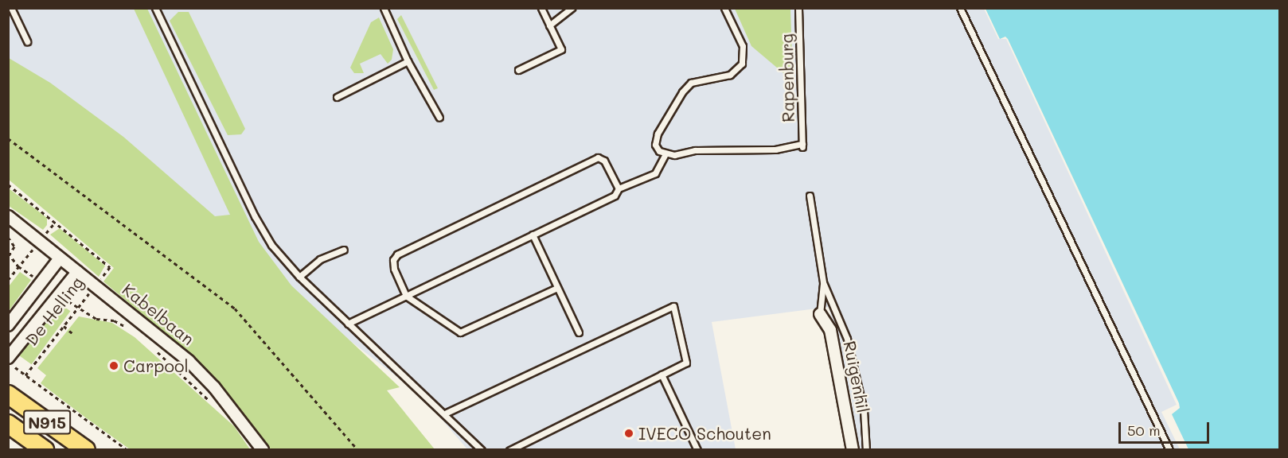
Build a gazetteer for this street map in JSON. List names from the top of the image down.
{
  "streets": {
    "main road": ["N915"],
    "street": ["De Helling", "Kabelbaan", "Ruigenhil"],
    "lane": ["Rapenburg"]
  },
  "crossings": [
    ["De Helling", "Kabelbaan"]
  ],
  "places": ["Carpool", "IVECO Schouten"],
  "scale_bar": "50 m"
}
